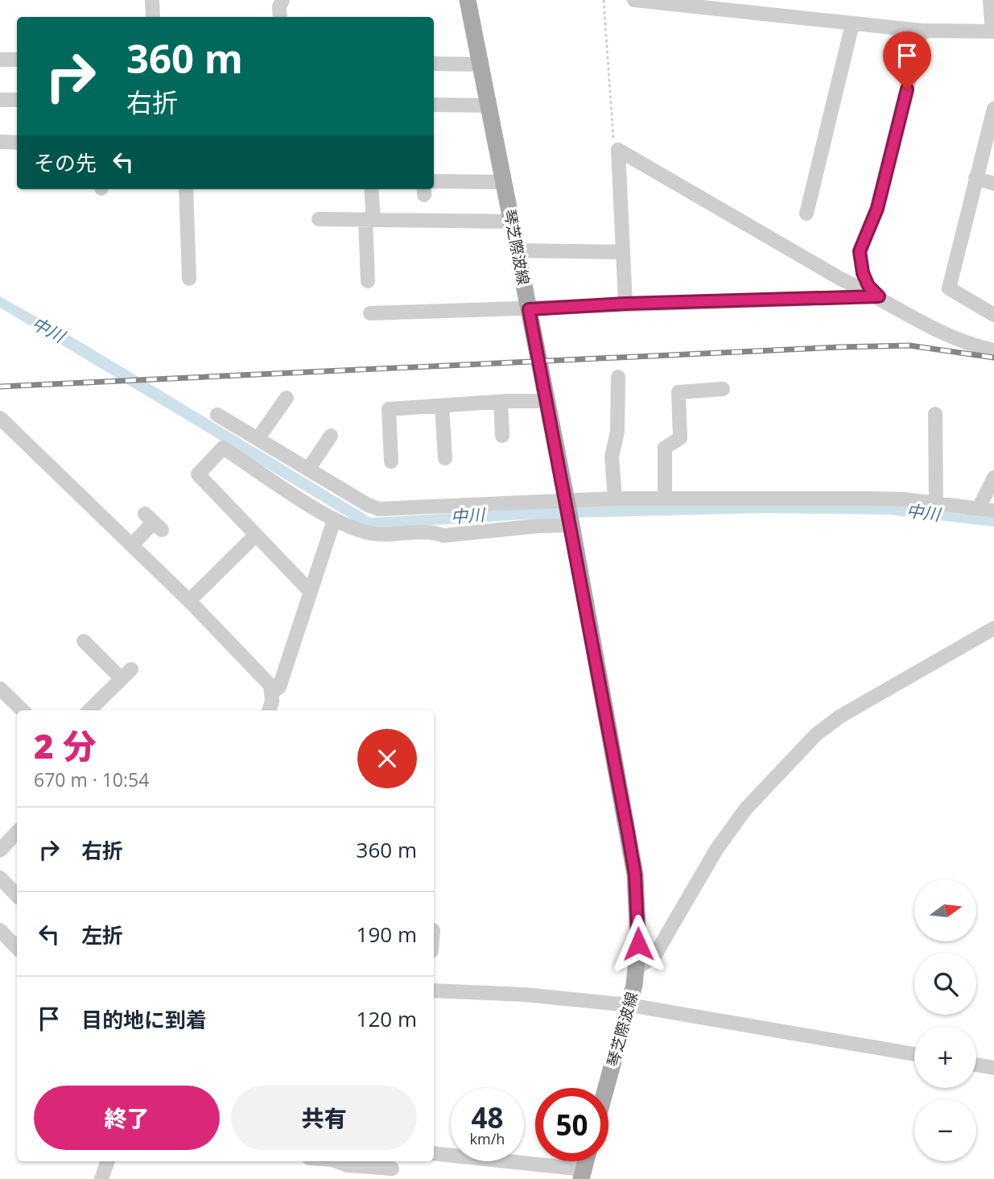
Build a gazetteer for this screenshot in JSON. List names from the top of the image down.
{
  "streets": {
    "main road": ["琴芝際波線"]
  },
  "water": ["中川"],
  "north": "right",
  "page": {
    "turn": ["360 m", "右折"],
    "then": "その先",
    "heading": ["2 分", "670 m · 10:54"],
    "list": [
      {
        "name": "右折",
        "value": "360 m"
      },
      {
        "name": "左折",
        "value": "190 m"
      },
      {
        "name": "目的地に到着",
        "value": "120 m"
      }
    ],
    "map_buttons": ["+", "−"],
    "buttons": ["終了", "共有"],
    "speed": "48 km/h",
    "limit": "50"
  }
}
